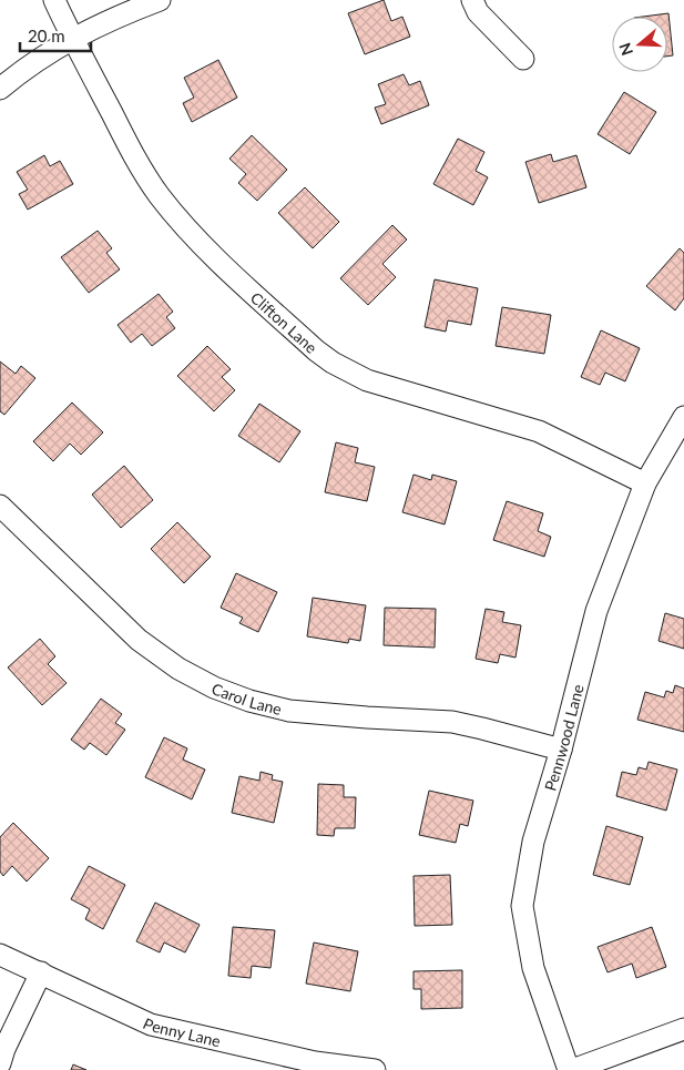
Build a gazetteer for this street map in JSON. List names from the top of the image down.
{
  "streets": {
    "street": [
      "Clifton Lane",
      "Carol Lane",
      "Pennwood Lane",
      "Penny Lane"
    ]
  },
  "crossings": [
    ["Clifton Lane", "Pennwood Lane"],
    ["Carol Lane", "Pennwood Lane"]
  ],
  "scale_bar": "20 m",
  "north": "left"
}
